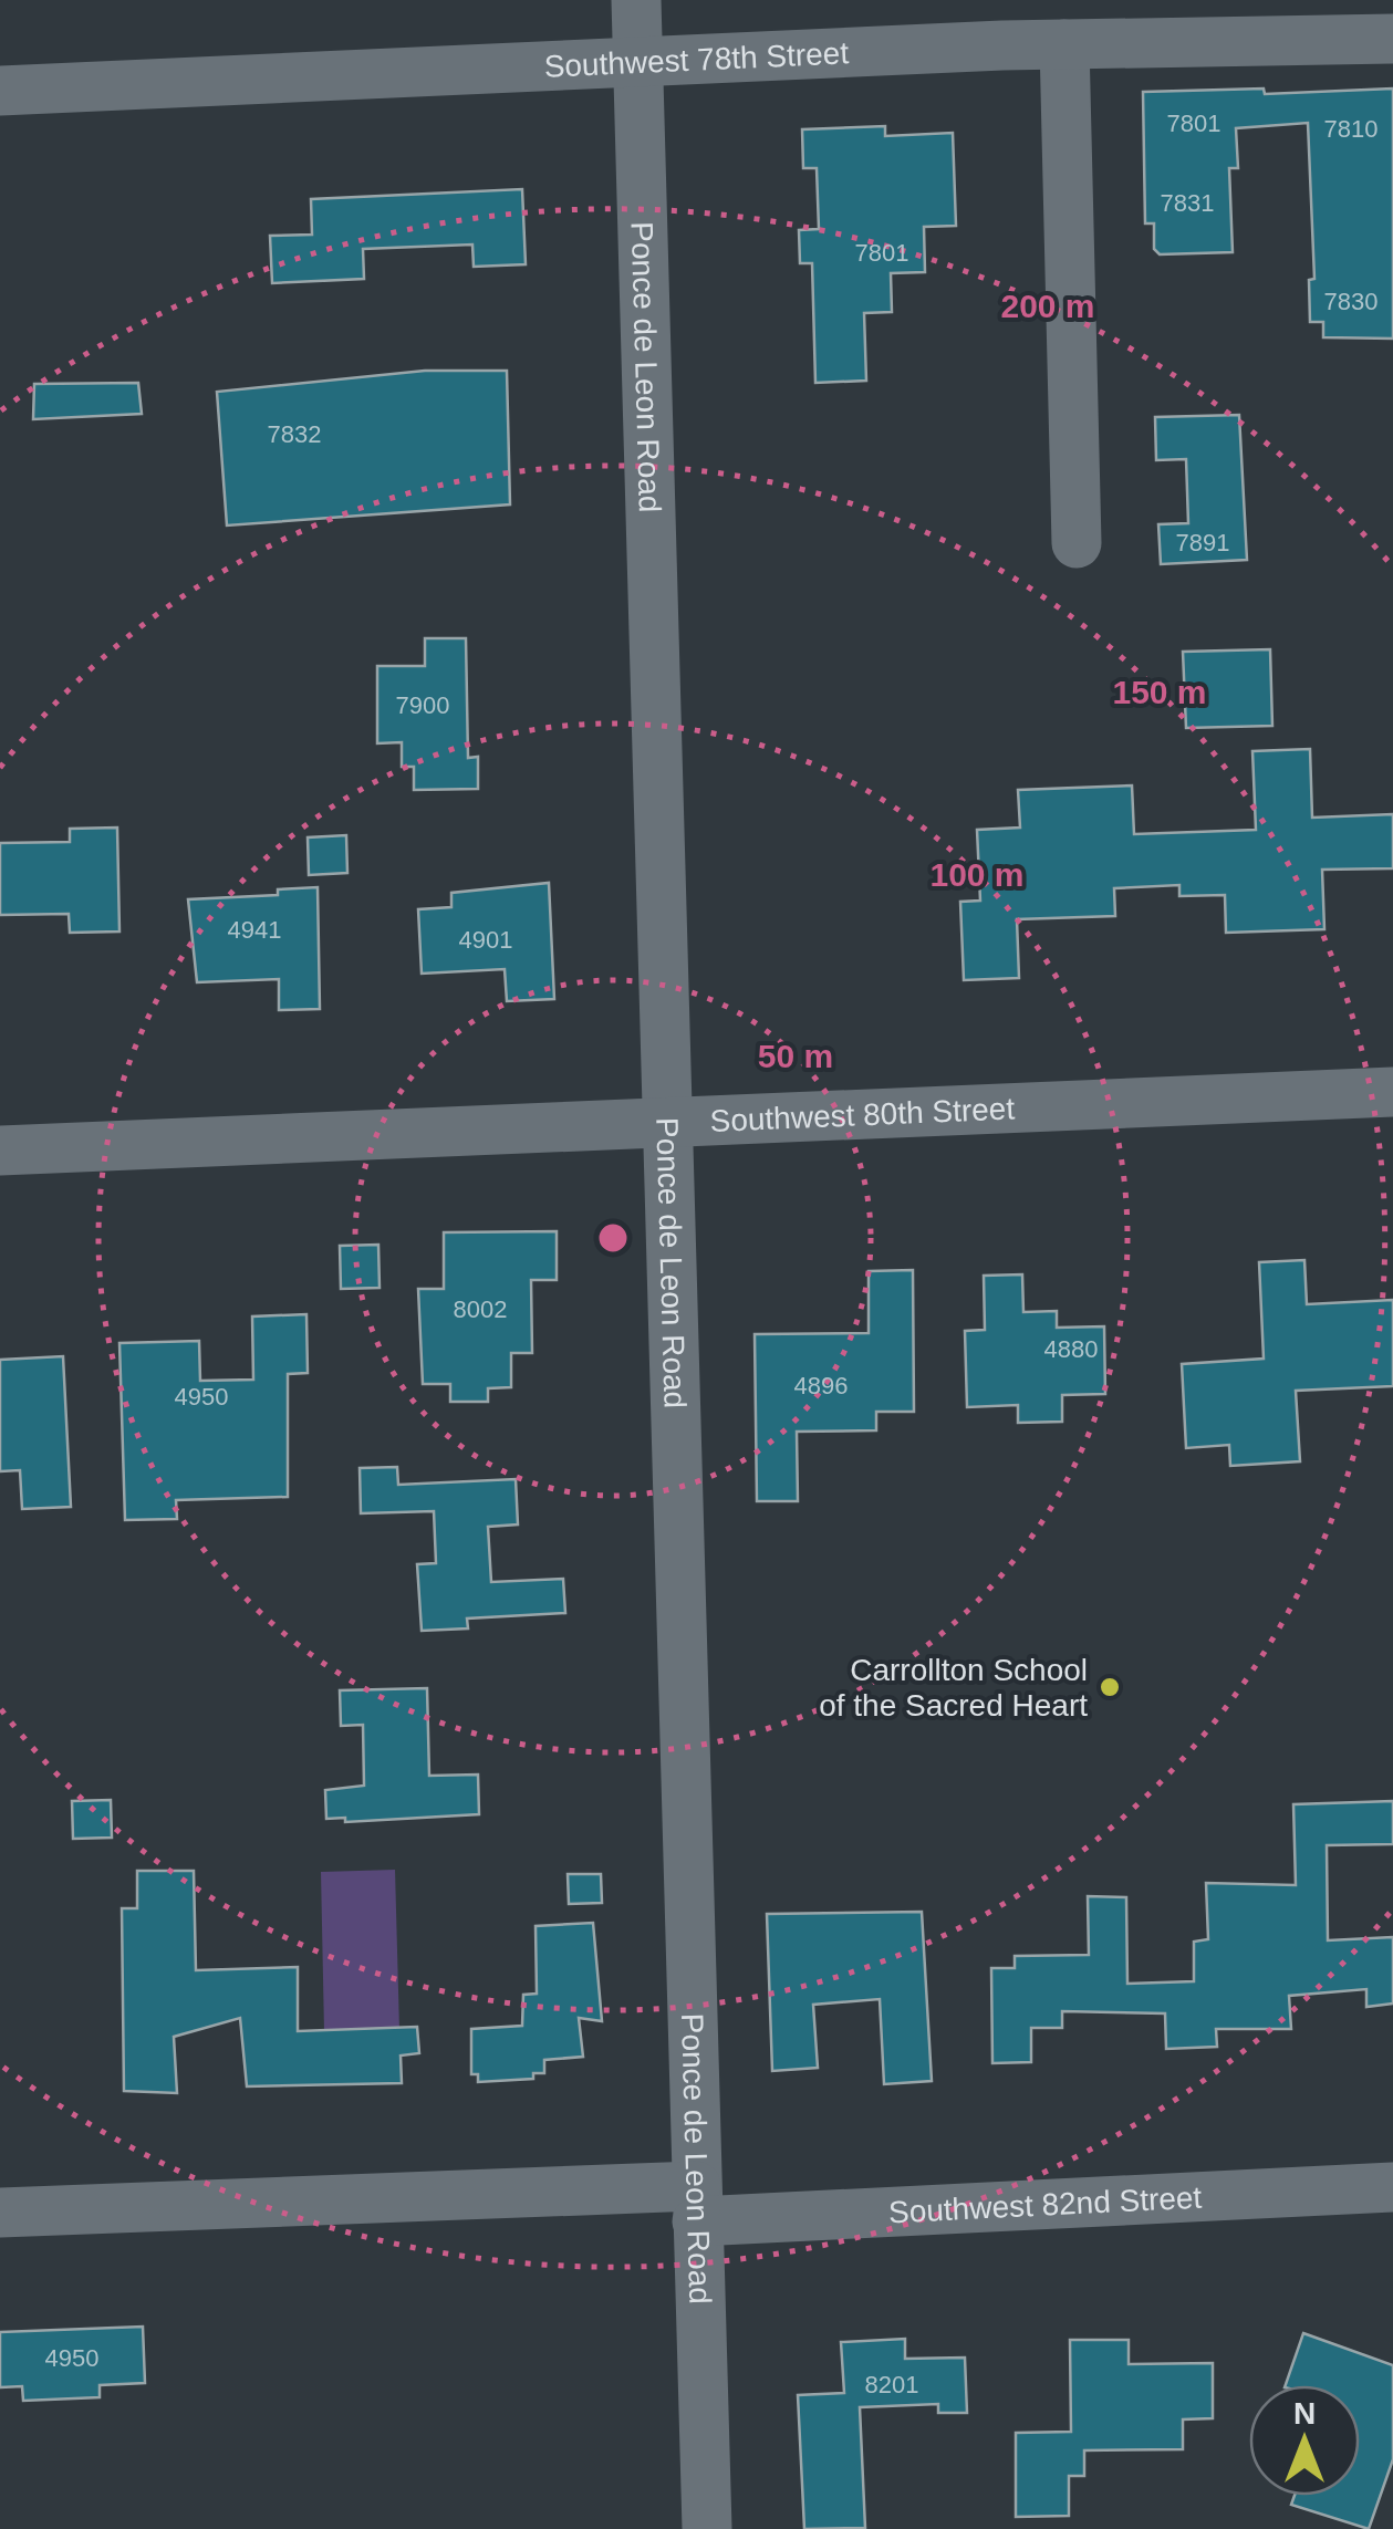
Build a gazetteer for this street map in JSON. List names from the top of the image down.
{
  "streets": {
    "street": [
      "Southwest 78th Street",
      "Ponce de Leon Road",
      "Southwest 80th Street",
      "Southwest 82nd Street"
    ]
  },
  "crossings": [
    ["Southwest 78th Street", "Ponce de Leon Road"],
    ["Ponce de Leon Road", "Southwest 80th Street"],
    ["Ponce de Leon Road", "Southwest 82nd Street"]
  ],
  "places": ["Carrollton School of the Sacred Heart"],
  "house_numbers": [
    "7801",
    "7810",
    "7831",
    "7801",
    "7830",
    "7832",
    "7891",
    "7900",
    "4941",
    "4901",
    "8002",
    "4880",
    "4896",
    "4950",
    "4950",
    "8201"
  ],
  "north": "top",
  "rings": [
    "200 m",
    "150 m",
    "100 m",
    "50 m"
  ]
}
